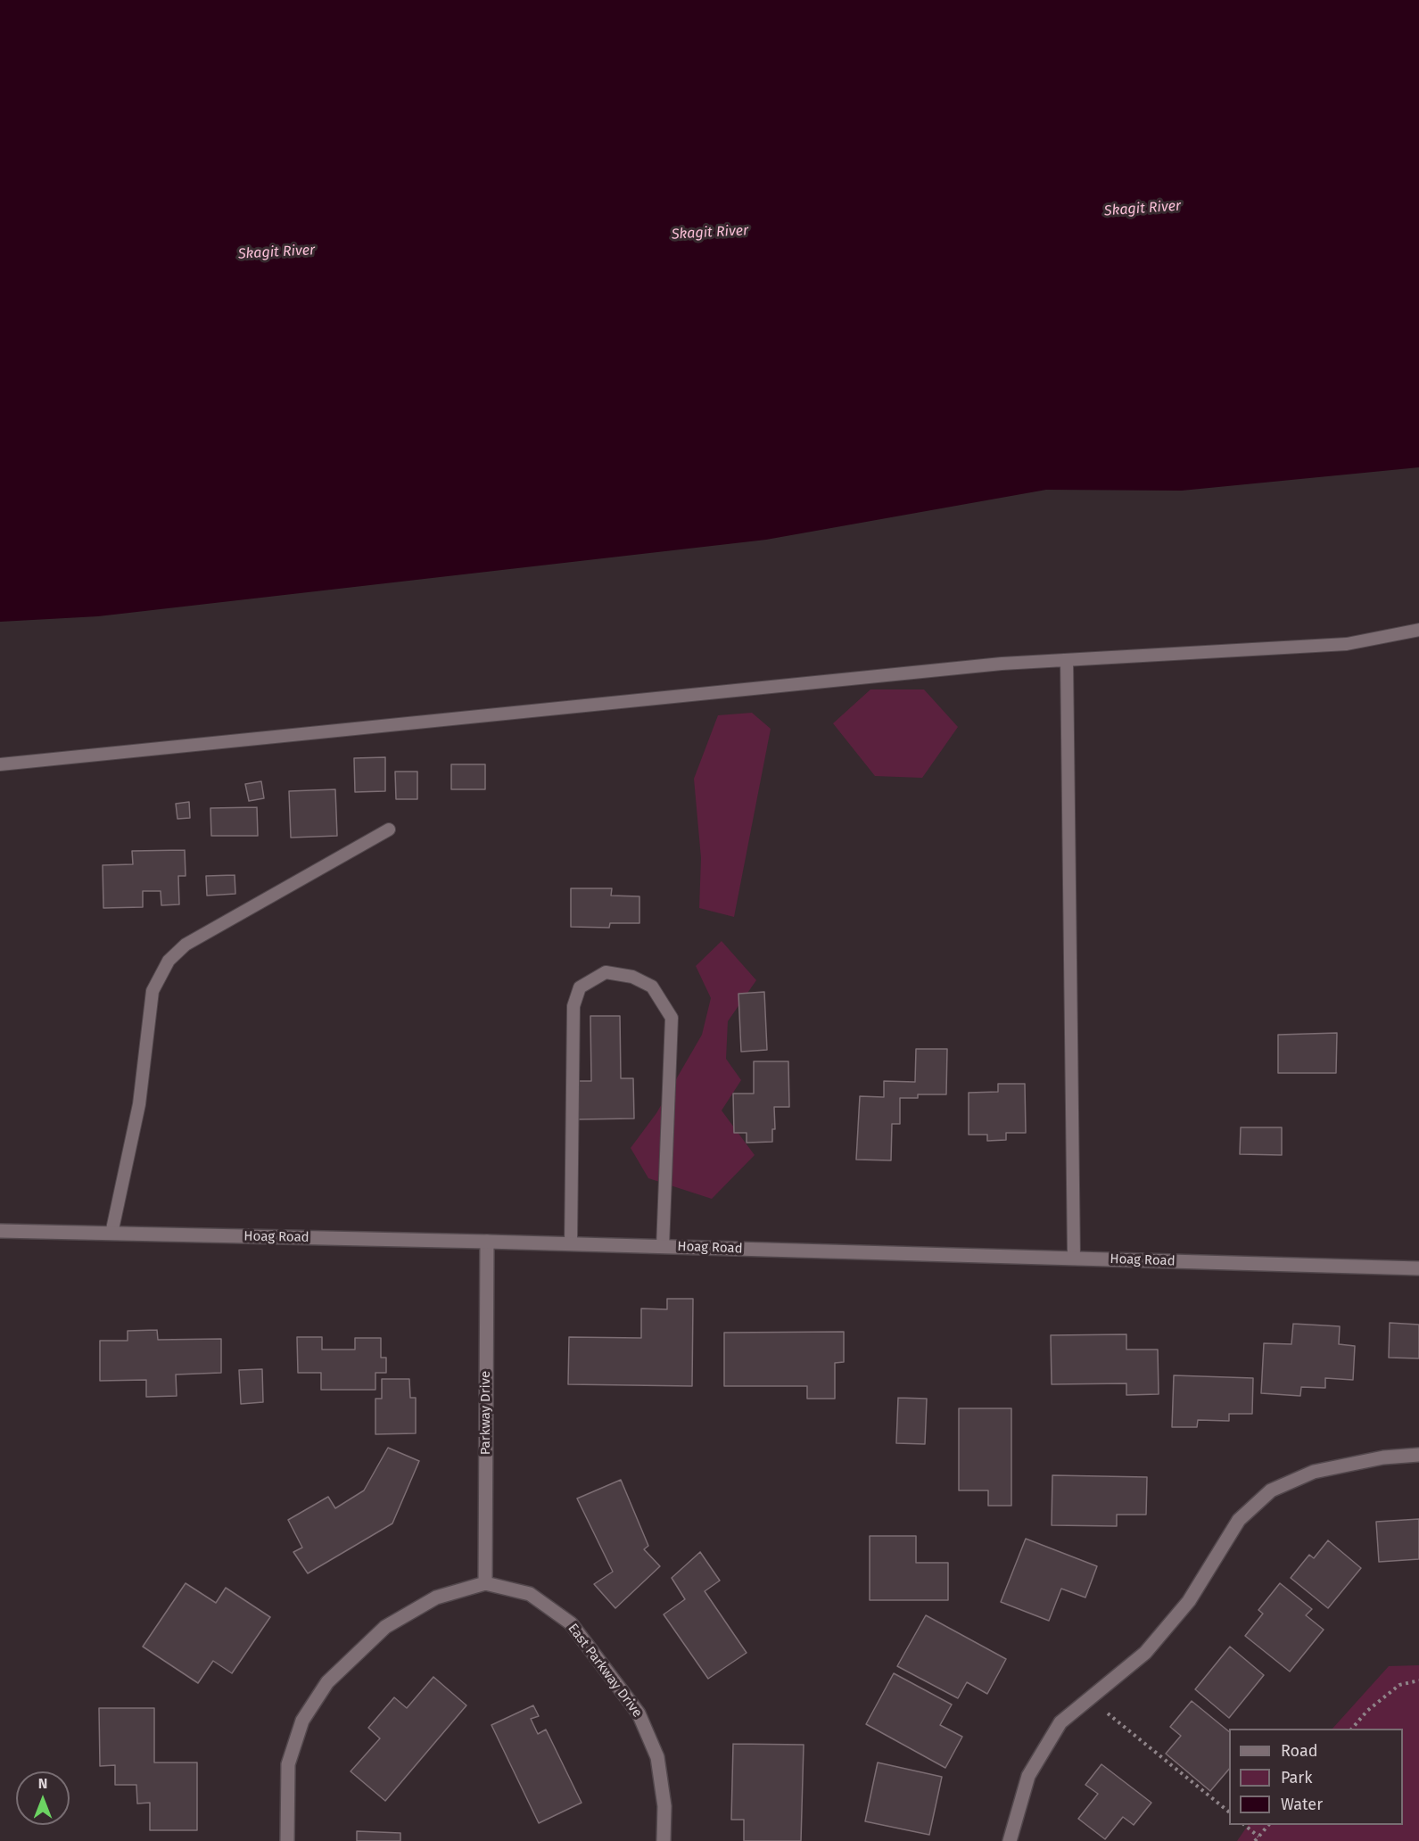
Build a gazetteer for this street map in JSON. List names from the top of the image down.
{
  "streets": {
    "street": ["Hoag Road", "Parkway Drive", "East Parkway Drive"]
  },
  "crossings": [
    ["Hoag Road", "Parkway Drive"],
    ["Parkway Drive", "East Parkway Drive"]
  ],
  "water": ["Skagit River"],
  "legend": ["Road", "Park", "Water"],
  "north": "top"
}
